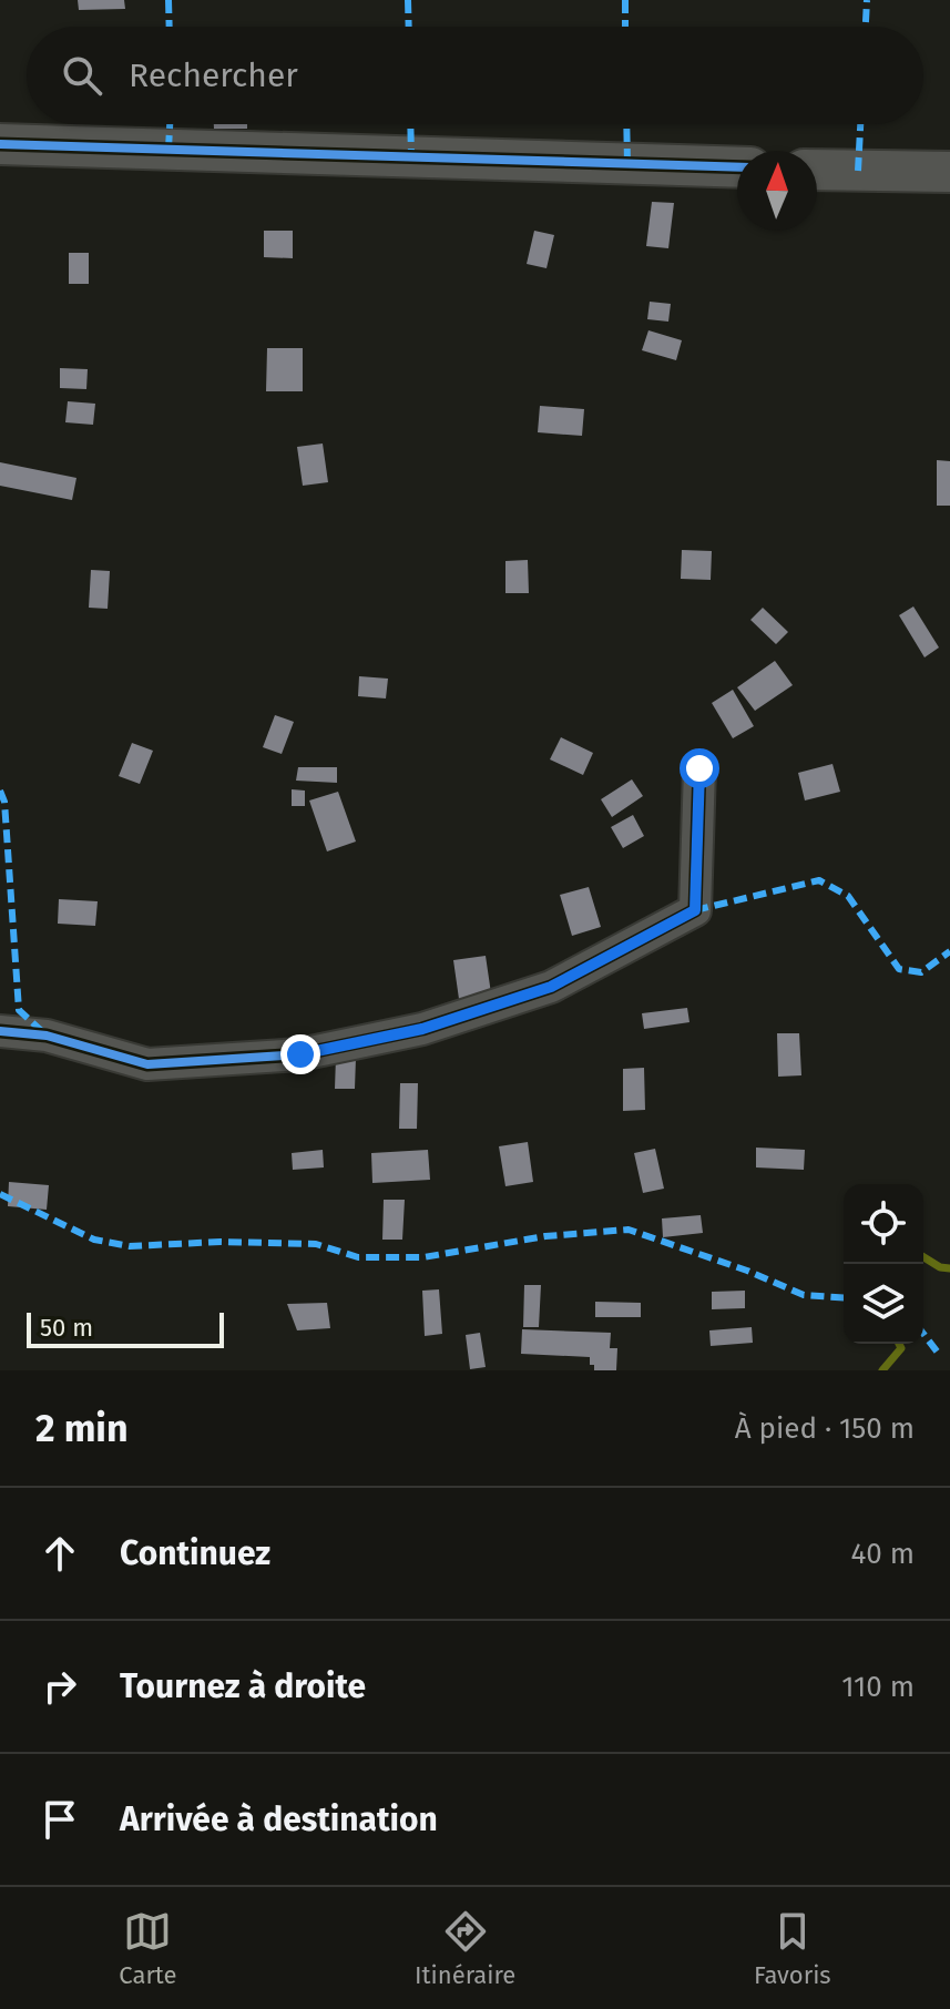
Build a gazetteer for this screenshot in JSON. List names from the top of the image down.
{
  "scale_bar": "50 m",
  "north": "top",
  "page": {
    "search": "Rechercher",
    "scale": "50 m",
    "heading": ["2 min", "À pied · 150 m"],
    "list": [
      ["Continuez", "40 m"],
      ["Tournez à droite", "110 m"],
      "Arrivée à destination"
    ],
    "nav": ["Carte", "Itinéraire", "Favoris"]
  }
}
